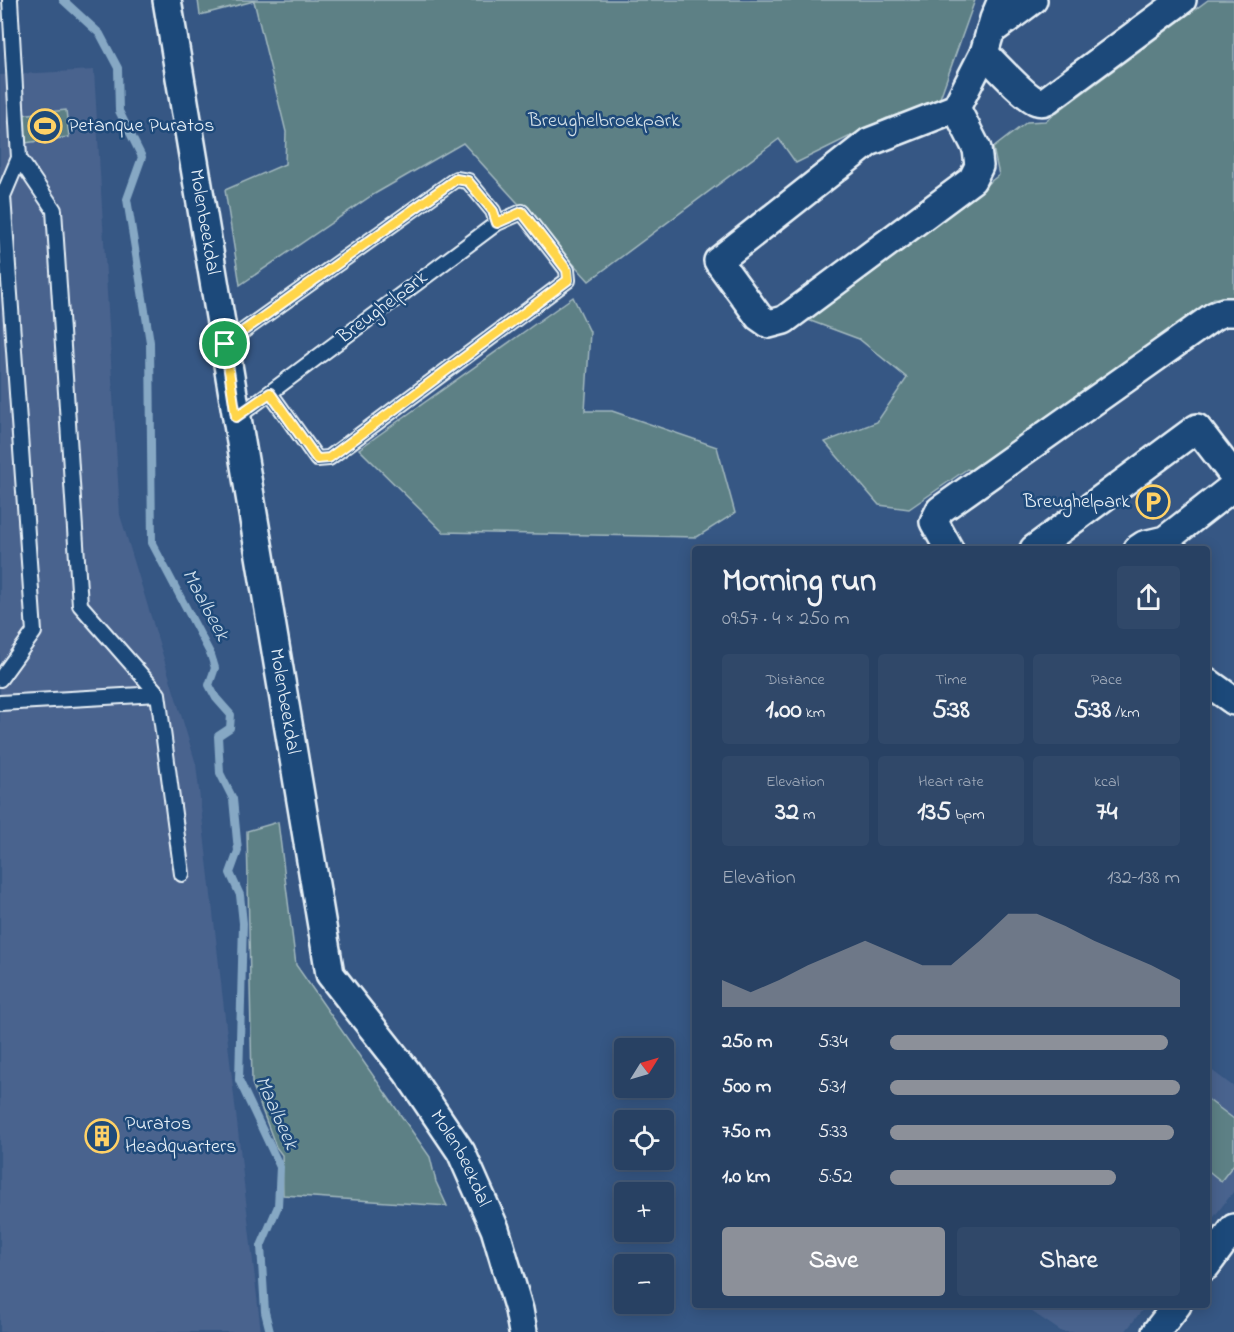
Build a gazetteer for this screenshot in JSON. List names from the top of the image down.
{
  "streets": {
    "street": ["Molenbeekdal"],
    "lane": ["Breughelpark"]
  },
  "crossings": [
    ["Molenbeekdal", "Breughelpark"]
  ],
  "water": ["Maalbeek"],
  "parks": ["Breughelbroekpark"],
  "places": {
    "sports": ["Petanque Puratos"],
    "parking": ["Breughelpark"],
    "building": ["Puratos Headquarters"]
  },
  "north": "top right",
  "page": {
    "heading": ["Morning run", "09:57 · 4 × 250 m"],
    "stats": [
      ["Distance", "1.00 km"],
      ["Time", "5:38"],
      ["Pace", "5:38 /km"],
      ["Elevation", "32 m"],
      ["Heart rate", "135 bpm"],
      ["kcal", "74"]
    ],
    "chart": ["Elevation", "132–138 m"],
    "list": [
      {
        "name": "250 m",
        "note": "5:34"
      },
      {
        "name": "500 m",
        "note": "5:31"
      },
      {
        "name": "750 m",
        "note": "5:33"
      },
      {
        "name": "1.0 km",
        "note": "5:52"
      }
    ],
    "map_buttons": ["+", "−"],
    "buttons": ["Save", "Share"]
  }
}
